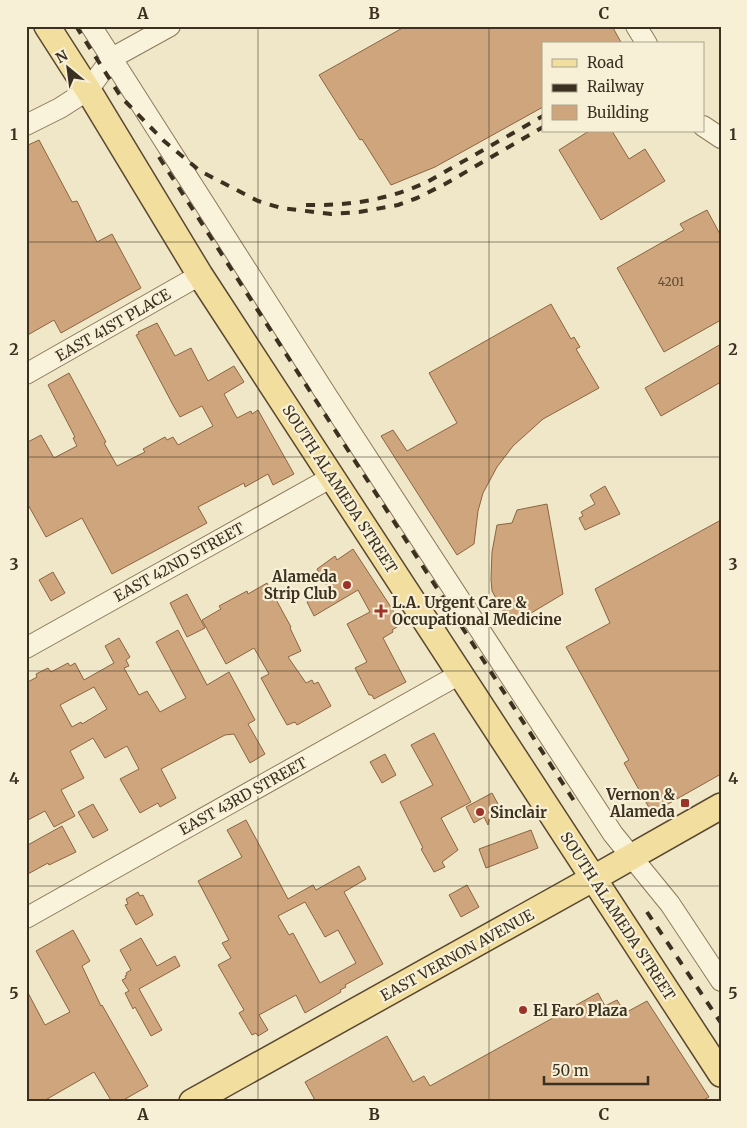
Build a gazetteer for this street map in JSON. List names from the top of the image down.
{
  "streets": {
    "main road": ["SOUTH ALAMEDA STREET", "EAST VERNON AVENUE"],
    "street": ["EAST 41ST PLACE", "EAST 42ND STREET", "EAST 43RD STREET"]
  },
  "crossings": [
    ["EAST 41ST PLACE", "SOUTH ALAMEDA STREET"],
    ["SOUTH ALAMEDA STREET", "EAST 42ND STREET"],
    ["SOUTH ALAMEDA STREET", "EAST 43RD STREET"],
    ["SOUTH ALAMEDA STREET", "EAST VERNON AVENUE"]
  ],
  "places": {
    "other": ["Alameda Strip Club", "Sinclair", "El Faro Plaza"],
    "health": ["L.A. Urgent Care & Occupational Medicine"],
    "transit": ["Vernon & Alameda"]
  },
  "house_numbers": ["4201"],
  "legend": ["Road", "Railway", "Building"],
  "scale_bar": "50 m",
  "north": "top left",
  "grid": {
    "columns": ["A", "B", "C"],
    "rows": [
      "1",
      "2",
      "3",
      "4",
      "5"
    ]
  }
}
